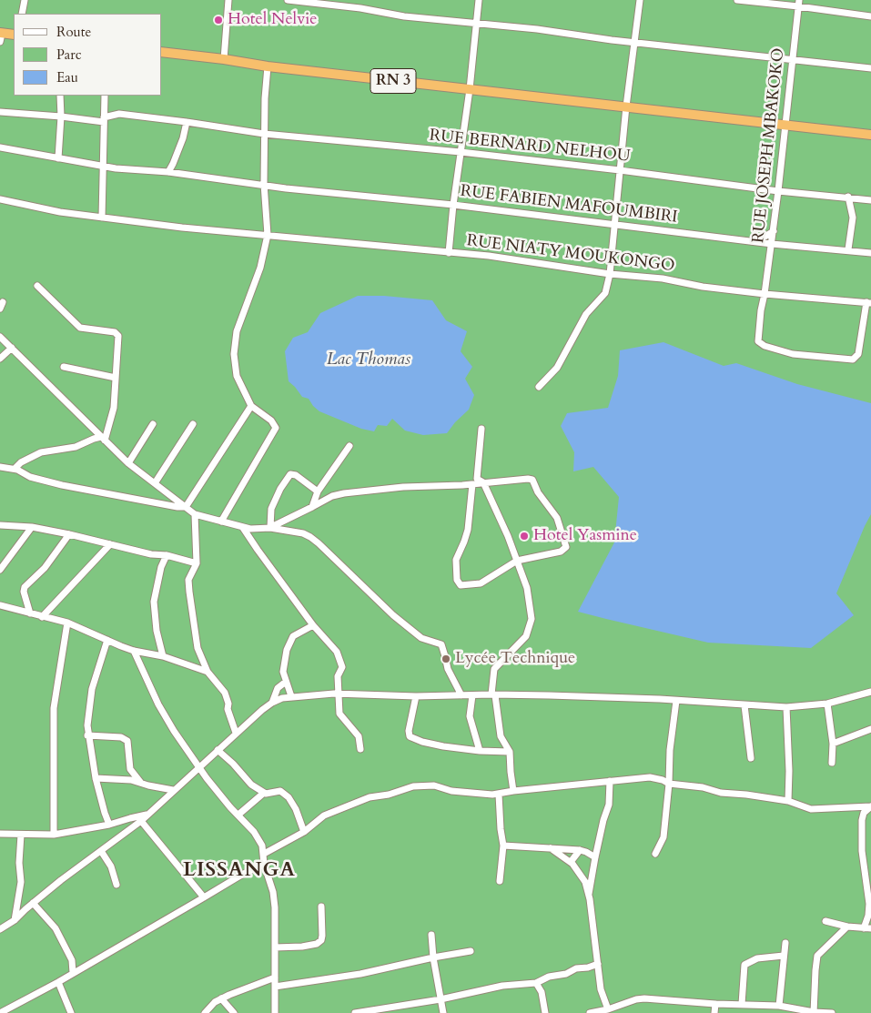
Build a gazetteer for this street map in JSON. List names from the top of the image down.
{
  "streets": {
    "highway": ["RN 3"],
    "street": [
      "RUE JOSEPH MBAKOKO",
      "RUE BERNARD NELHOU",
      "RUE FABIEN MAFOUMBIRI",
      "RUE NIATY MOUKONGO"
    ]
  },
  "crossings": [
    ["RN 3", "RUE JOSEPH MBAKOKO"],
    ["RUE JOSEPH MBAKOKO", "RUE BERNARD NELHOU"],
    ["RUE JOSEPH MBAKOKO", "RUE FABIEN MAFOUMBIRI"],
    ["RUE JOSEPH MBAKOKO", "RUE NIATY MOUKONGO"]
  ],
  "districts": ["LISSANGA"],
  "water": ["Lac Thomas"],
  "places": ["Hotel Nelvie", "Hotel Yasmine", "Lycée Technique"],
  "legend": ["Route", "Parc", "Eau"]
}
